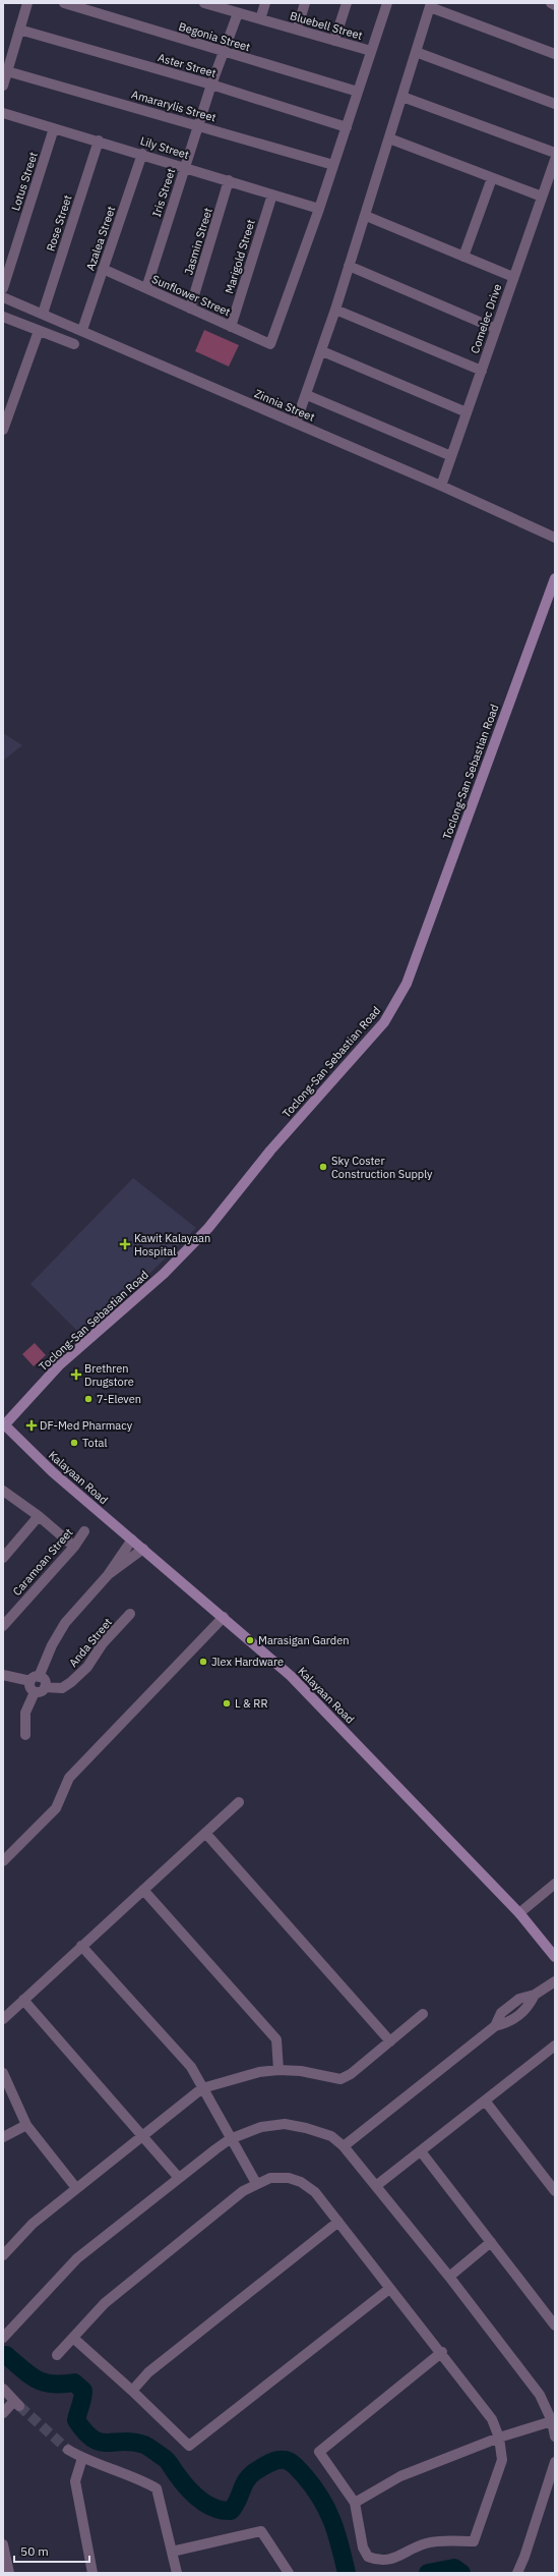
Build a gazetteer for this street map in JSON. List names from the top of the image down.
{
  "streets": {
    "main road": ["Toclong-San Sebastian Road", "Kalayaan Road"],
    "street": [
      "Bluebell Street",
      "Begonia Street",
      "Aster Street",
      "Amararylis Street",
      "Lily Street",
      "Lotus Street",
      "Iris Street",
      "Rose Street",
      "Azalea Street",
      "Jasmin Street",
      "Marigold Street",
      "Sunflower Street",
      "Comelec Drive",
      "Zinnia Street",
      "Caramoan Street",
      "Anda Street"
    ]
  },
  "crossings": [
    ["Bluebell Street", "Iris Street"],
    ["Begonia Street", "Iris Street"],
    ["Aster Street", "Iris Street"],
    ["Amararylis Street", "Iris Street"],
    ["Lily Street", "Lotus Street"],
    ["Lily Street", "Iris Street"],
    ["Lily Street", "Rose Street"],
    ["Lily Street", "Azalea Street"],
    ["Lily Street", "Jasmin Street"],
    ["Lily Street", "Marigold Street"],
    ["Lily Street", "Sunflower Street"],
    ["Iris Street", "Sunflower Street"],
    ["Rose Street", "Zinnia Street"],
    ["Azalea Street", "Sunflower Street"],
    ["Azalea Street", "Zinnia Street"],
    ["Jasmin Street", "Sunflower Street"],
    ["Marigold Street", "Sunflower Street"],
    ["Comelec Drive", "Zinnia Street"],
    ["Toclong-San Sebastian Road", "Kalayaan Road"]
  ],
  "places": {
    "other": [
      "Sky Coster Construction Supply",
      "7-Eleven",
      "Total",
      "Marasigan Garden",
      "Jlex Hardware",
      "L & RR"
    ],
    "health": ["Kawit Kalayaan Hospital", "Brethren Drugstore", "DF-Med Pharmacy"]
  },
  "scale_bar": "50 m"
}
